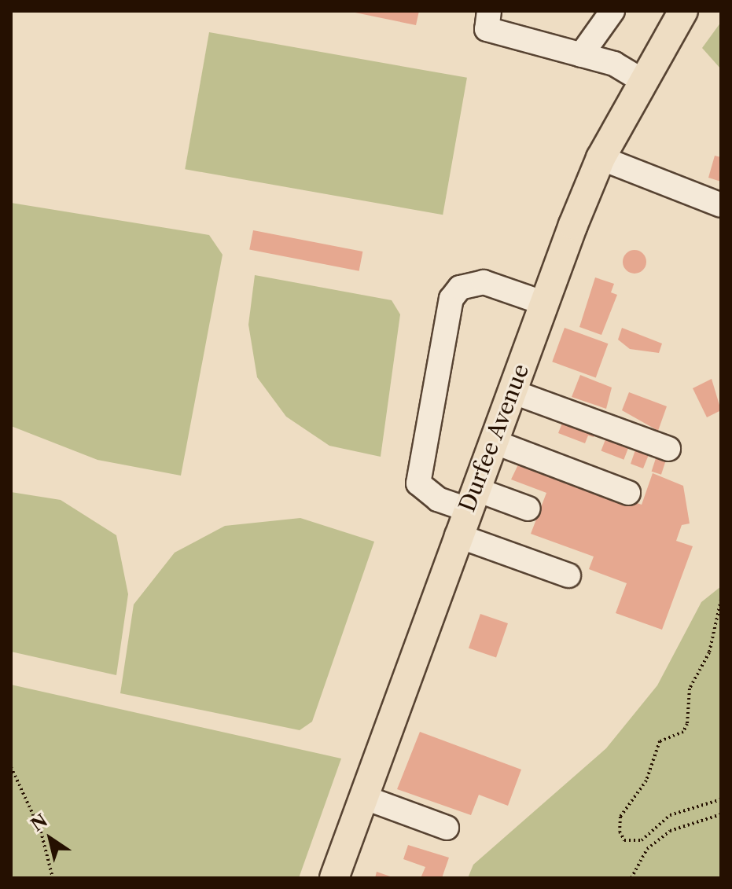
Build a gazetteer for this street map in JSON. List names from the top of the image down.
{
  "streets": {
    "main road": ["Durfee Avenue"]
  },
  "north": "top left"
}
